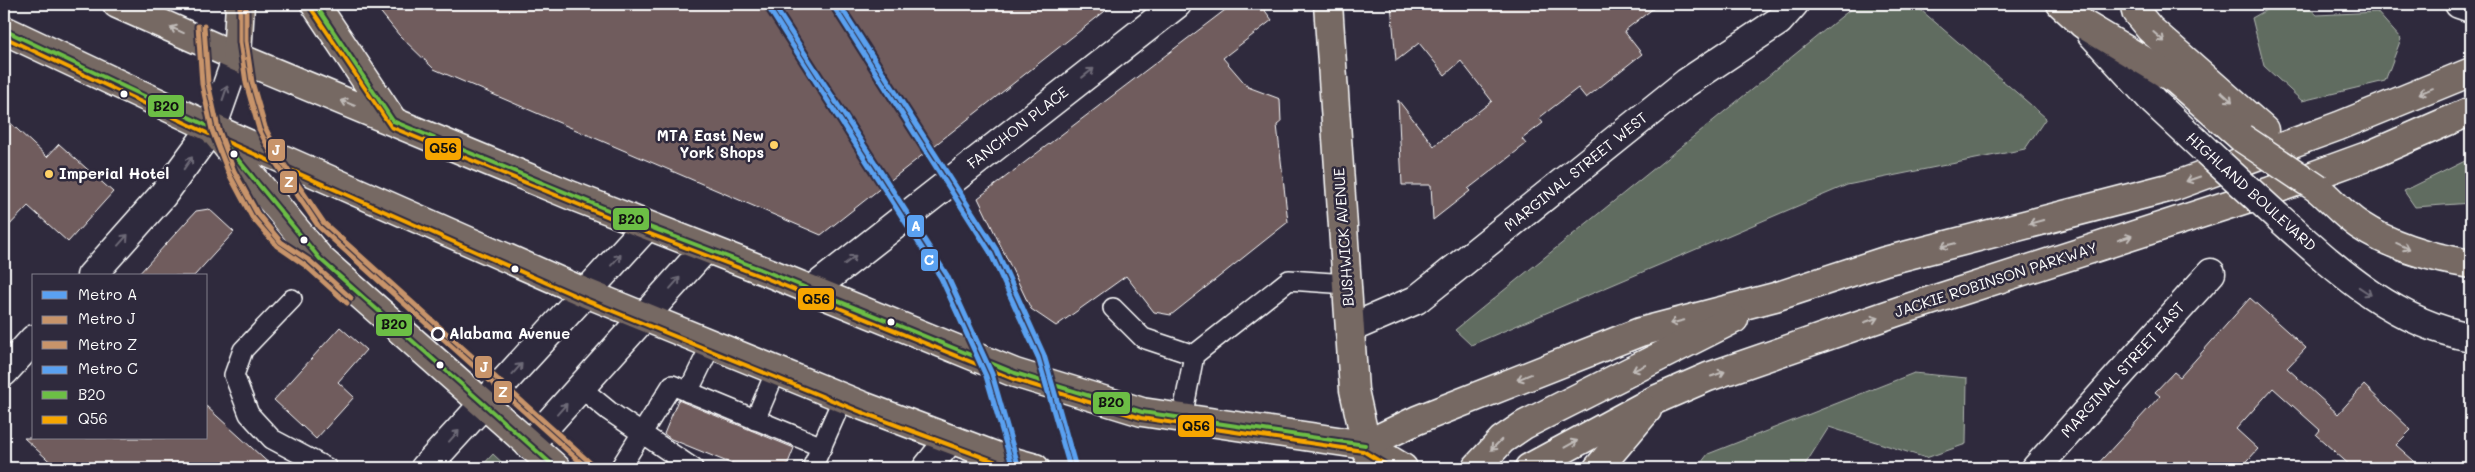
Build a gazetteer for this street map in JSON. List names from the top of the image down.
{
  "streets": {
    "main road": ["HIGHLAND BOULEVARD", "BUSHWICK AVENUE", "JACKIE ROBINSON PARKWAY"],
    "street": ["FANCHON PLACE", "MARGINAL STREET WEST", "MARGINAL STREET EAST"]
  },
  "crossings": [
    ["MARGINAL STREET WEST", "BUSHWICK AVENUE"]
  ],
  "one_way": ["FANCHON PLACE"],
  "places": ["MTA East New York Shops", "Imperial Hotel", "Alabama Avenue"],
  "lines": [
    "metro line A",
    "metro line J",
    "metro line Z",
    "transit line B20",
    "metro line C",
    "transit line Q56"
  ],
  "legend": [
    "Metro A",
    "Metro J",
    "Metro Z",
    "Metro C",
    "B20",
    "Q56"
  ]
}
